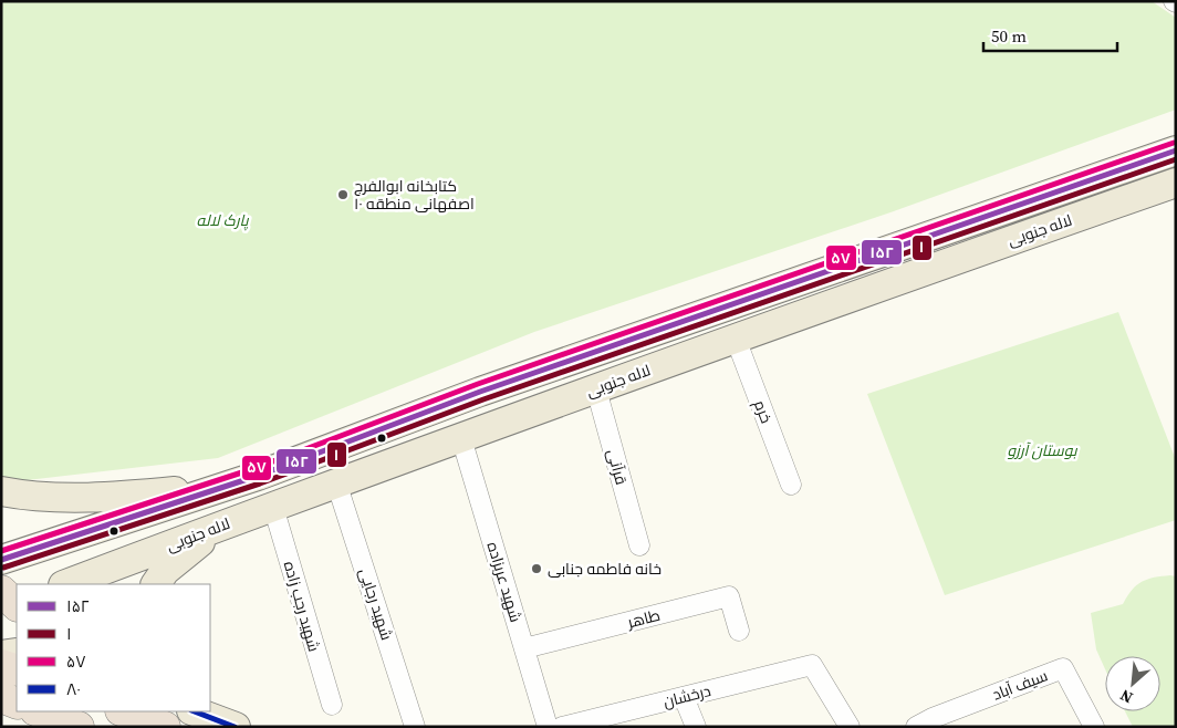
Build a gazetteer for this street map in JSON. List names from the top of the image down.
{
  "streets": {
    "main road": ["لاله جنوبی"],
    "street": [
      "خرم",
      "قرآنی",
      "شهید عربزاده",
      "شهید رجایی",
      "شهید رجب زاده",
      "طاهر",
      "سیف آباد",
      "درخشان"
    ]
  },
  "crossings": [
    ["لاله جنوبی", "خرم"],
    ["لاله جنوبی", "قرآنی"],
    ["لاله جنوبی", "شهید عربزاده"],
    ["لاله جنوبی", "شهید رجایی"],
    ["لاله جنوبی", "شهید رجب زاده"],
    ["شهید عربزاده", "طاهر"]
  ],
  "parks": ["پارک لاله", "بوستان آرزو"],
  "places": ["کتابخانه ابوالفرج اصفهانی منطقه ۱۰", "خانه فاطمه جنابی"],
  "lines": [
    "transit line ۵۷",
    "transit line ۱۵۲",
    "transit line ۱",
    "transit line ۸۰"
  ],
  "legend": [
    "۱۵۲",
    "۱",
    "۵۷",
    "۸۰"
  ],
  "scale_bar": "50 m",
  "north": "bottom left"
}
